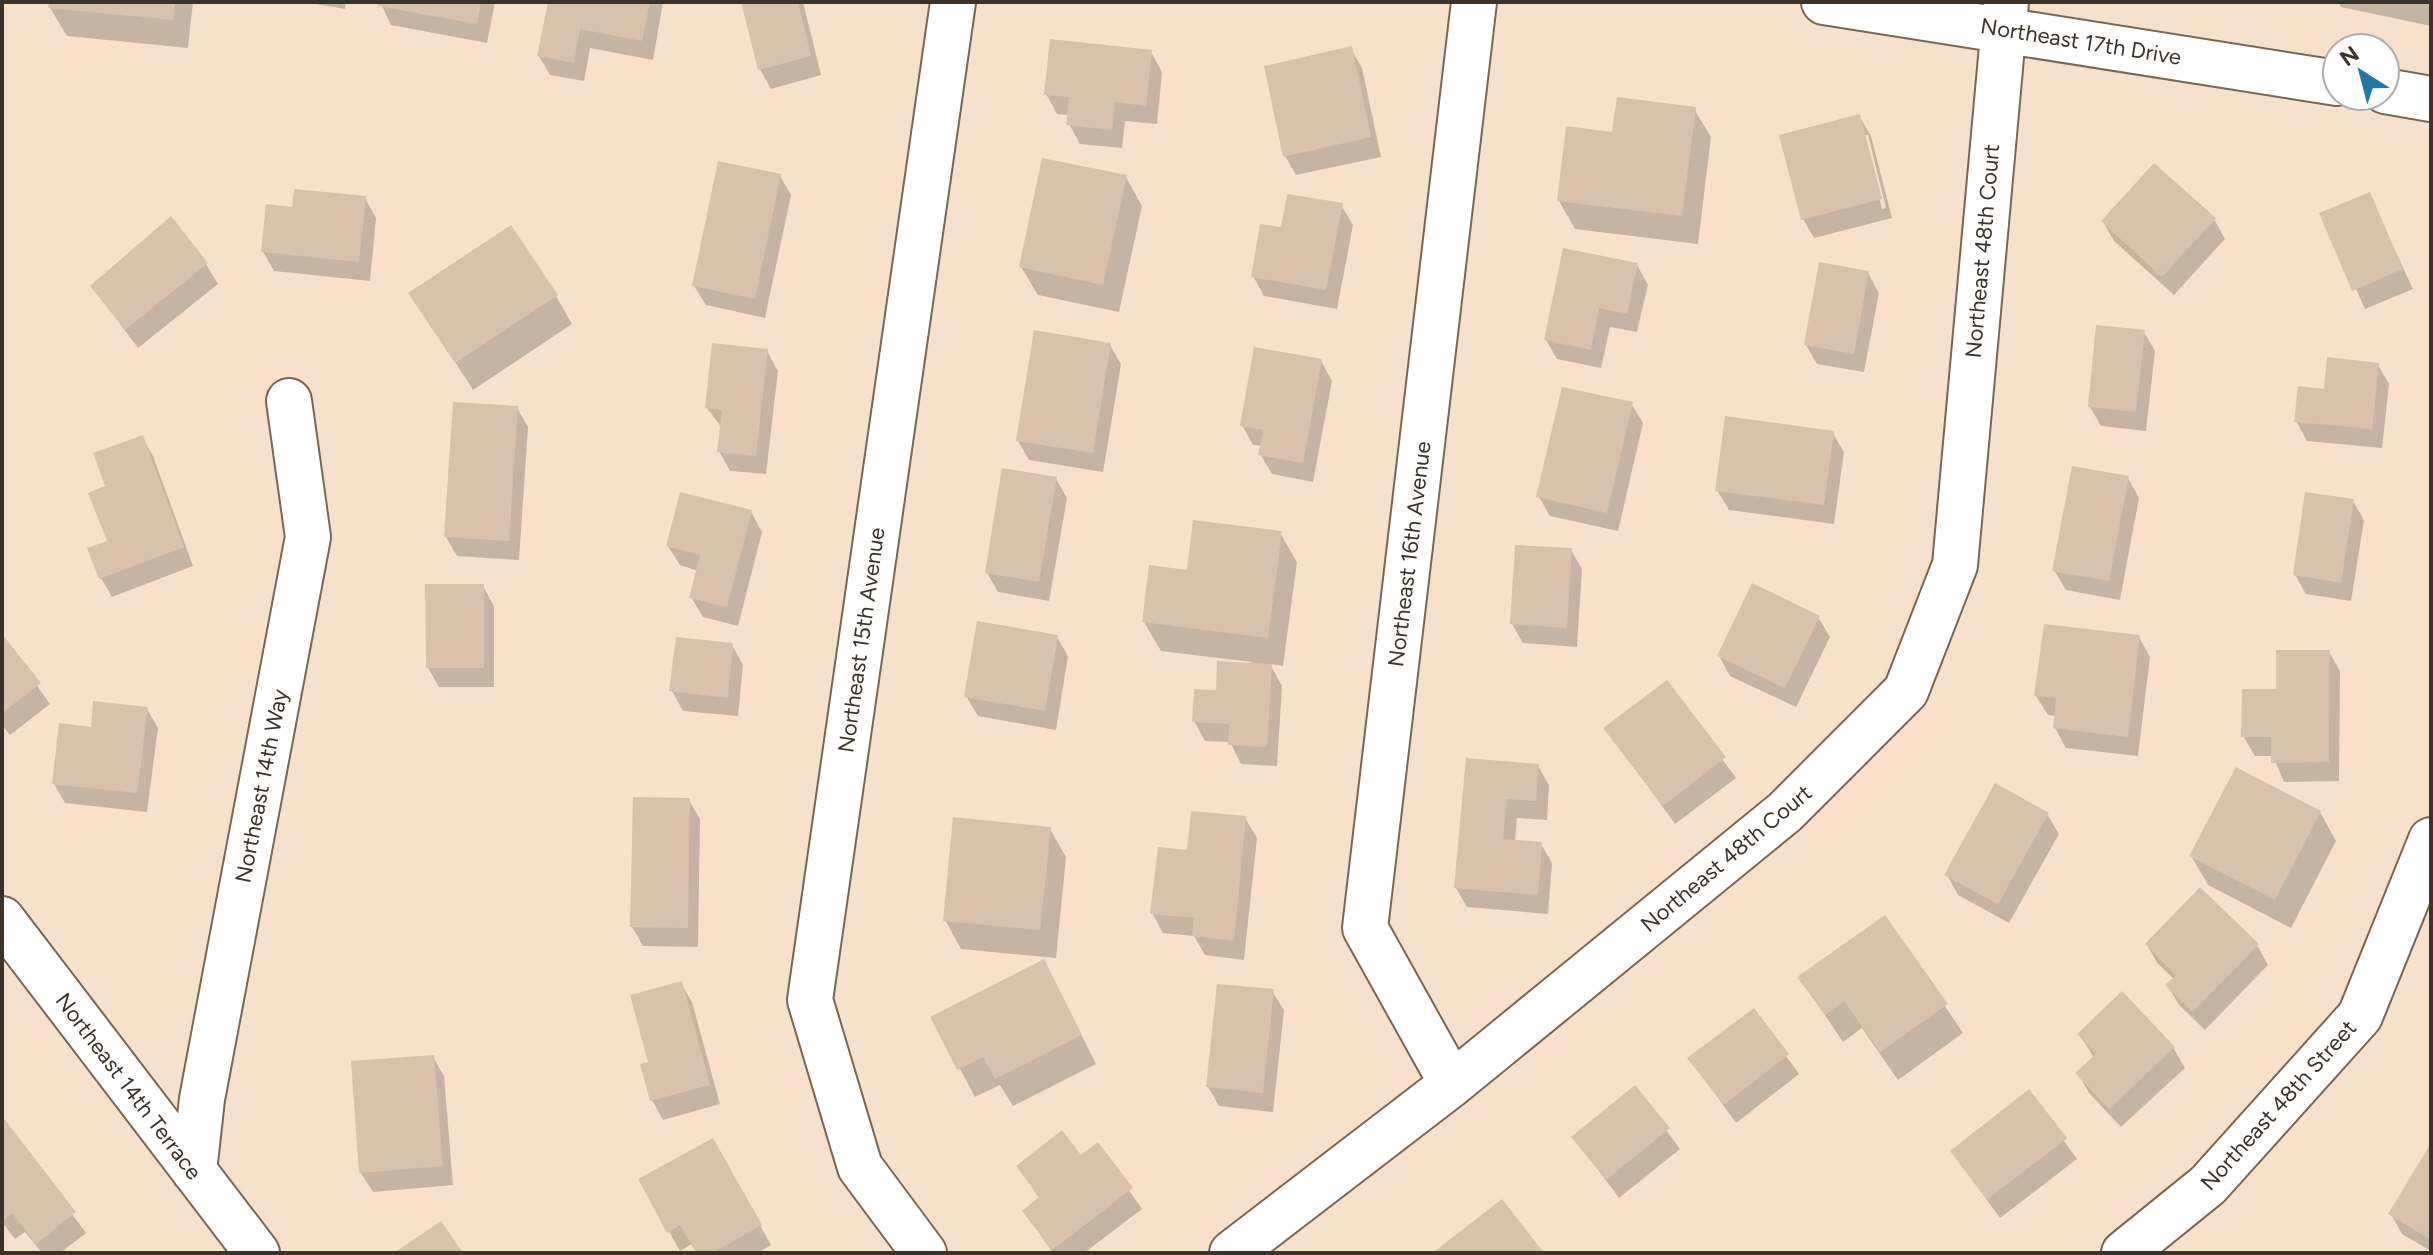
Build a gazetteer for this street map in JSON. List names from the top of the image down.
{
  "streets": {
    "street": [
      "Northeast 17th Drive",
      "Northeast 48th Court",
      "Northeast 16th Avenue",
      "Northeast 15th Avenue",
      "Northeast 14th Way",
      "Northeast 14th Terrace",
      "Northeast 48th Street"
    ]
  },
  "crossings": [
    ["Northeast 17th Drive", "Northeast 48th Court"],
    ["Northeast 48th Court", "Northeast 16th Avenue"],
    ["Northeast 14th Way", "Northeast 14th Terrace"]
  ],
  "north": "top left"
}
